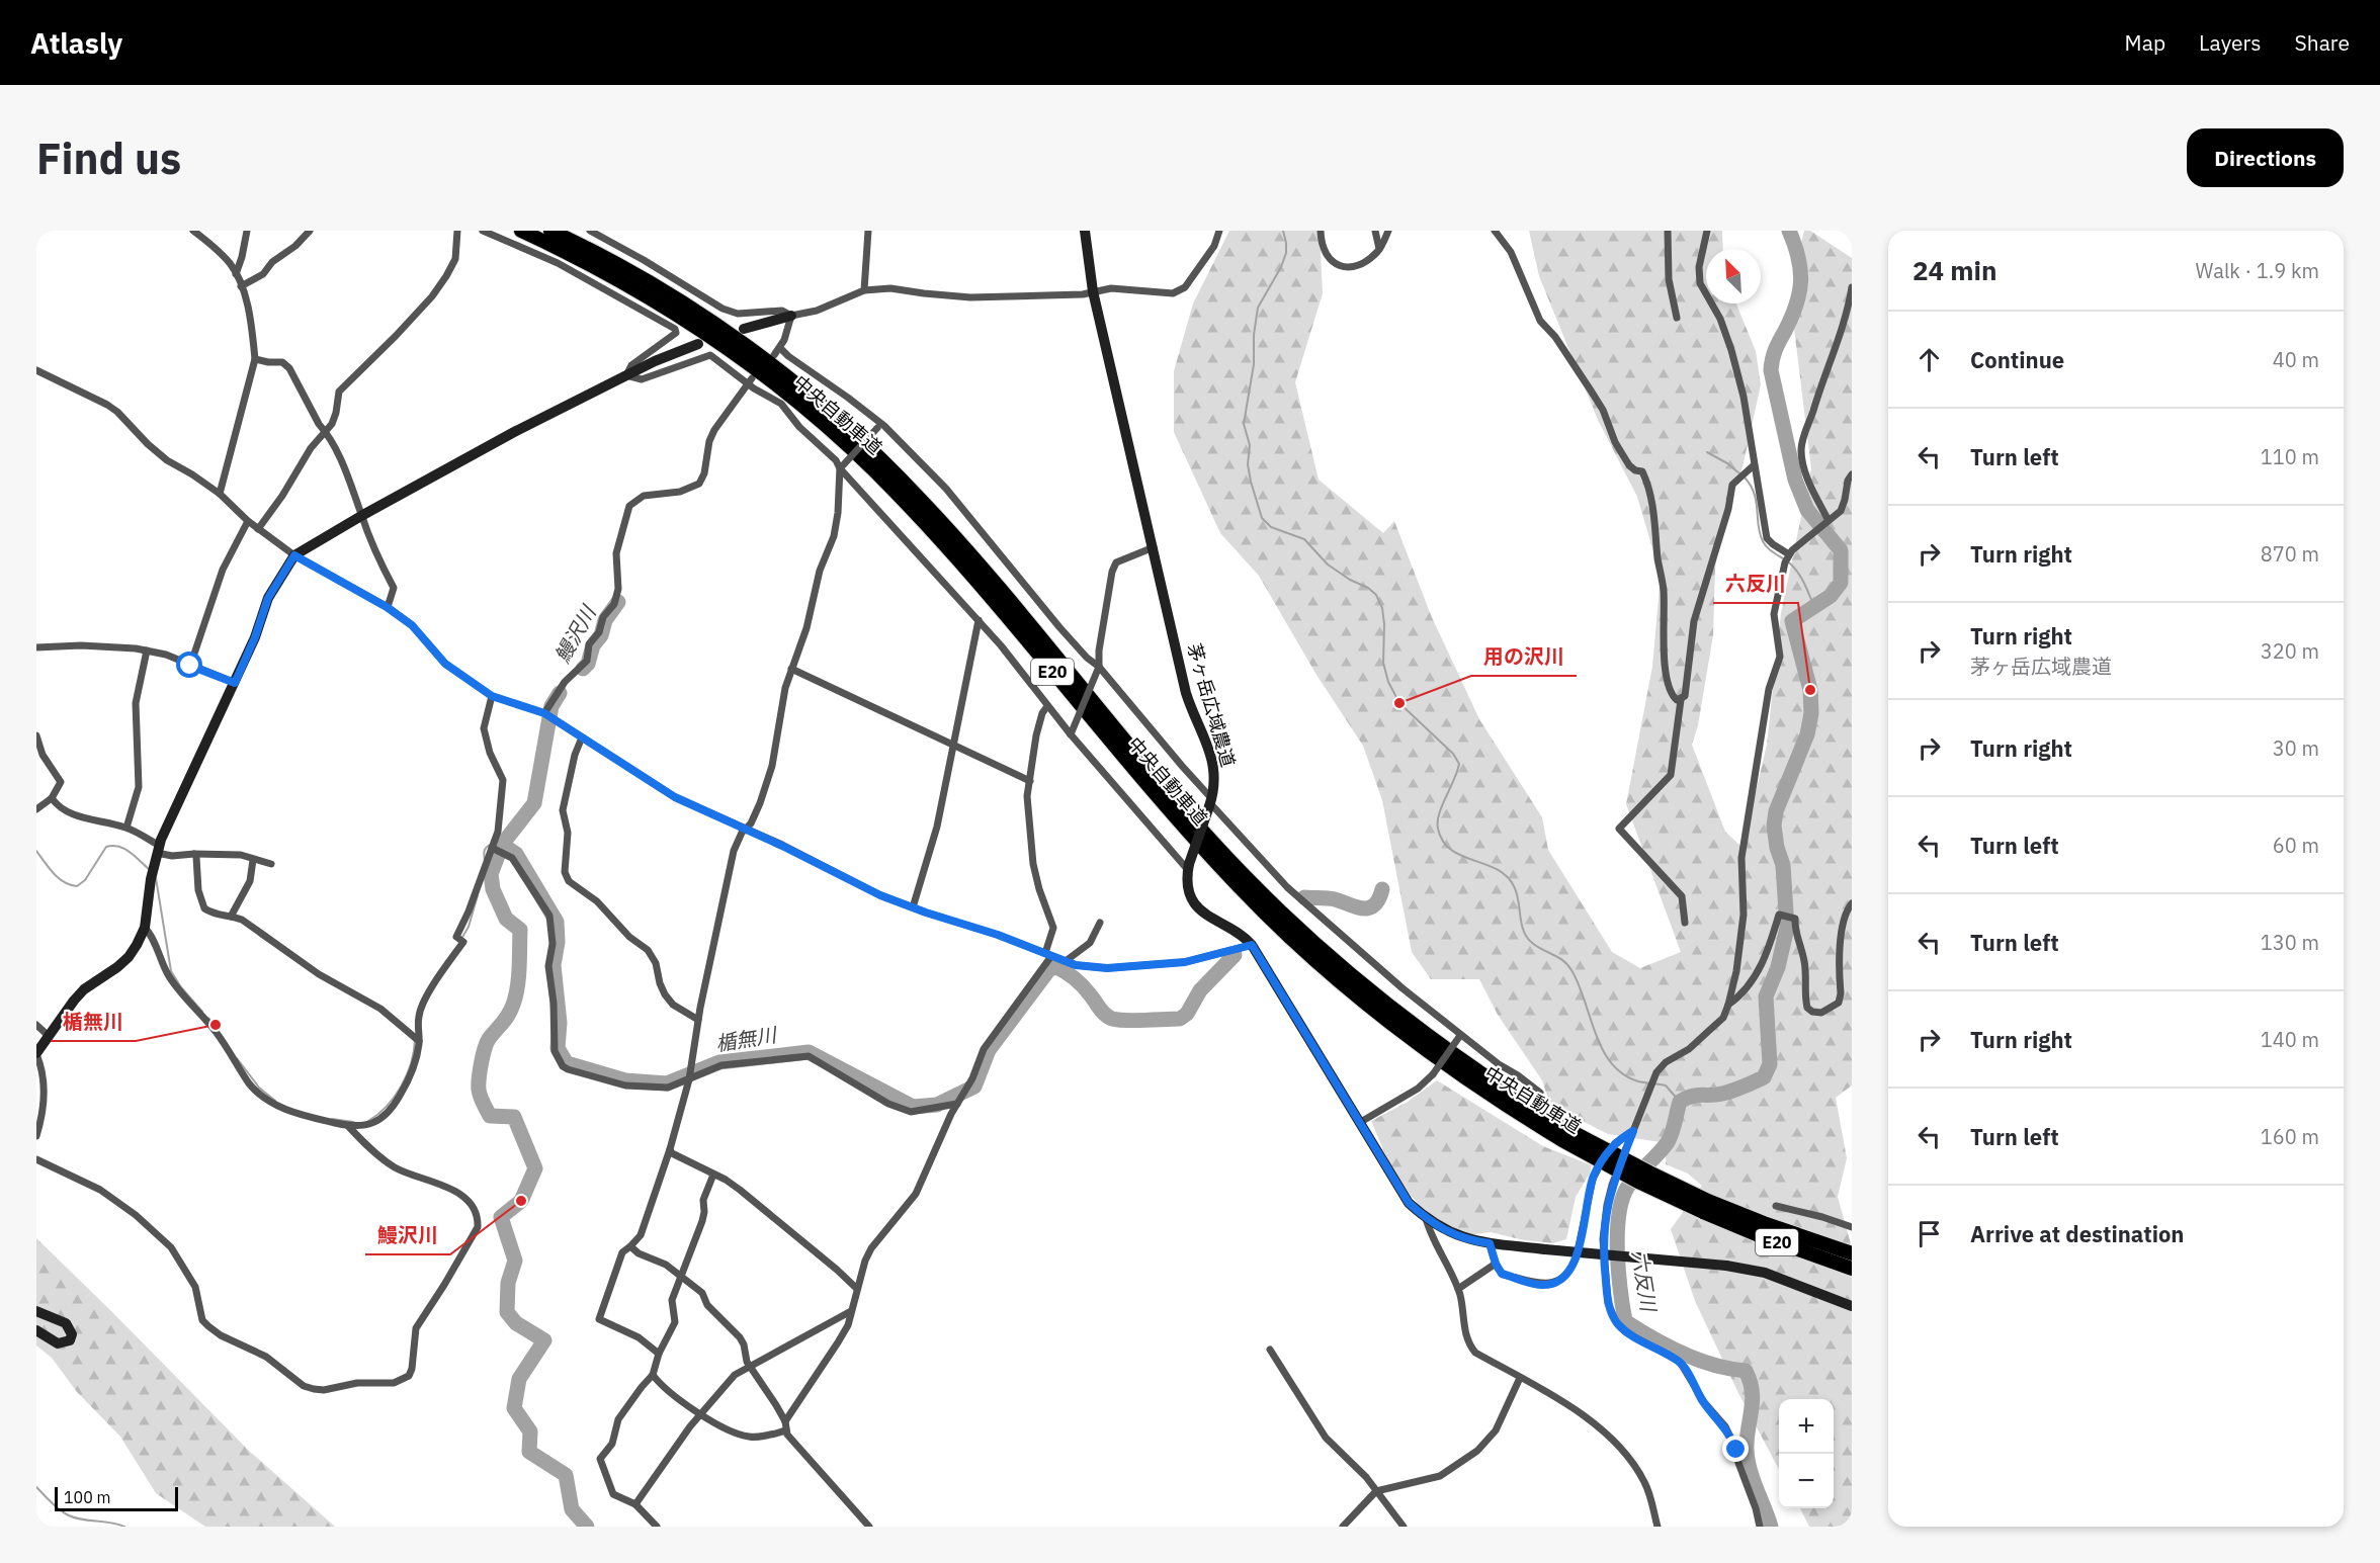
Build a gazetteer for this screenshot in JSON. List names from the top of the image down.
{
  "streets": {
    "highway": ["中央自動車道", "E20"],
    "street": ["茅ヶ岳広域農道"]
  },
  "water": ["鰻沢川", "楯無川", "六反川"],
  "places": [
    "六反川",
    "用の沢川",
    "楯無川",
    "鰻沢川"
  ],
  "scale_bar": "100 m",
  "north": "top left",
  "page": {
    "header": "Atlasly",
    "nav": ["Map", "Layers", "Share"],
    "buttons": "Directions",
    "title": "Find us",
    "heading": ["24 min", "Walk · 1.9 km"],
    "list": [
      ["Continue", "40 m"],
      ["Turn left", "110 m"],
      ["Turn right", "870 m"],
      ["Turn right", "茅ヶ岳広域農道", "320 m"],
      ["Turn right", "30 m"],
      ["Turn left", "60 m"],
      ["Turn left", "130 m"],
      ["Turn right", "140 m"],
      ["Turn left", "160 m"],
      "Arrive at destination"
    ],
    "map_buttons": ["+", "−"],
    "scale": "100 m"
  }
}
